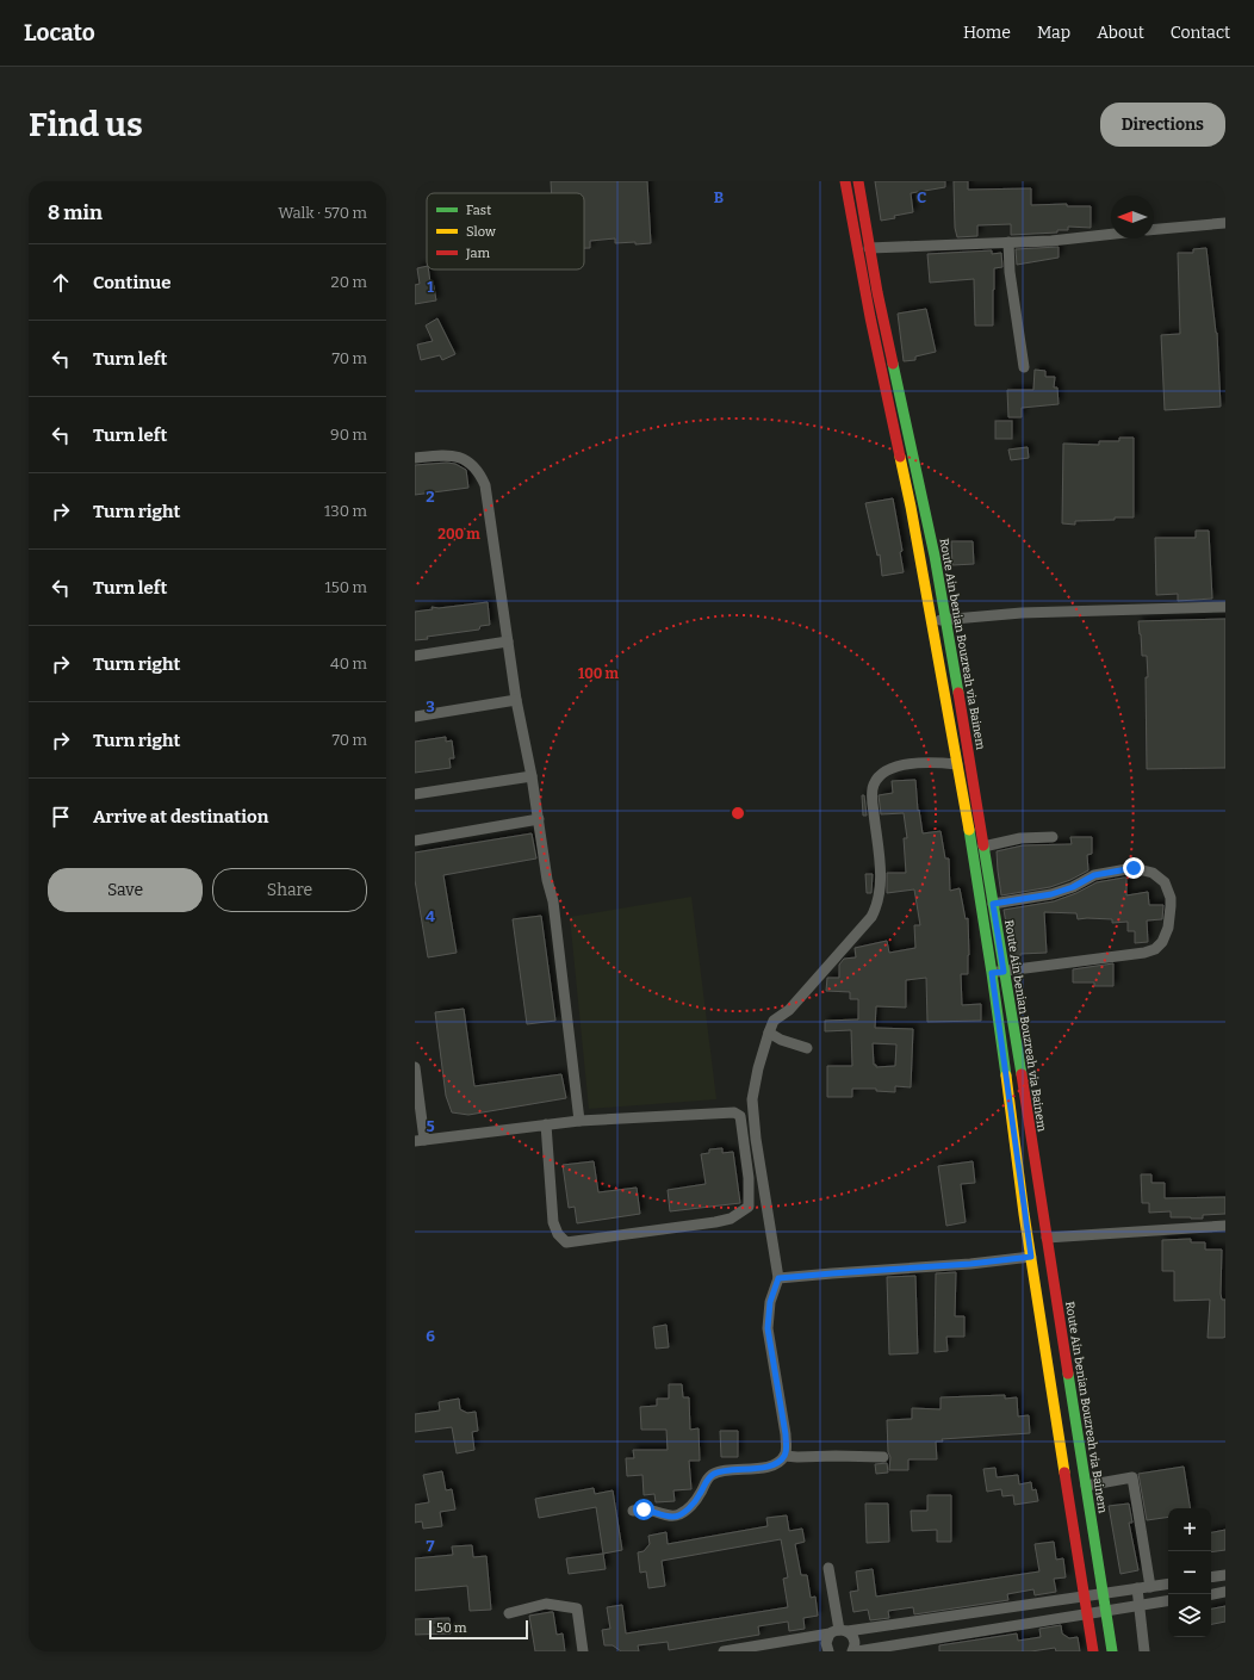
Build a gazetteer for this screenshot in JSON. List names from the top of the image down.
{
  "streets": {
    "main road": ["Route Ain benian Bouzreah via Bainem"]
  },
  "legend": ["Fast", "Slow", "Jam"],
  "scale_bar": "50 m",
  "north": "left",
  "page": {
    "header": "Locato",
    "nav": [
      "Home",
      "Map",
      "About",
      "Contact"
    ],
    "buttons": [
      "Directions",
      ["Save", "Share"]
    ],
    "title": "Find us",
    "heading": ["8 min", "Walk · 570 m"],
    "list": [
      ["Continue", "20 m"],
      ["Turn left", "70 m"],
      ["Turn left", "90 m"],
      ["Turn right", "130 m"],
      ["Turn left", "150 m"],
      ["Turn right", "40 m"],
      ["Turn right", "70 m"],
      "Arrive at destination"
    ],
    "map_buttons": ["+", "−"],
    "scale": "50 m"
  },
  "grid": {
    "columns": ["B", "C"],
    "rows": [
      "1",
      "2",
      "3",
      "4",
      "5",
      "6",
      "7"
    ]
  },
  "rings": ["200 m", "100 m"]
}
